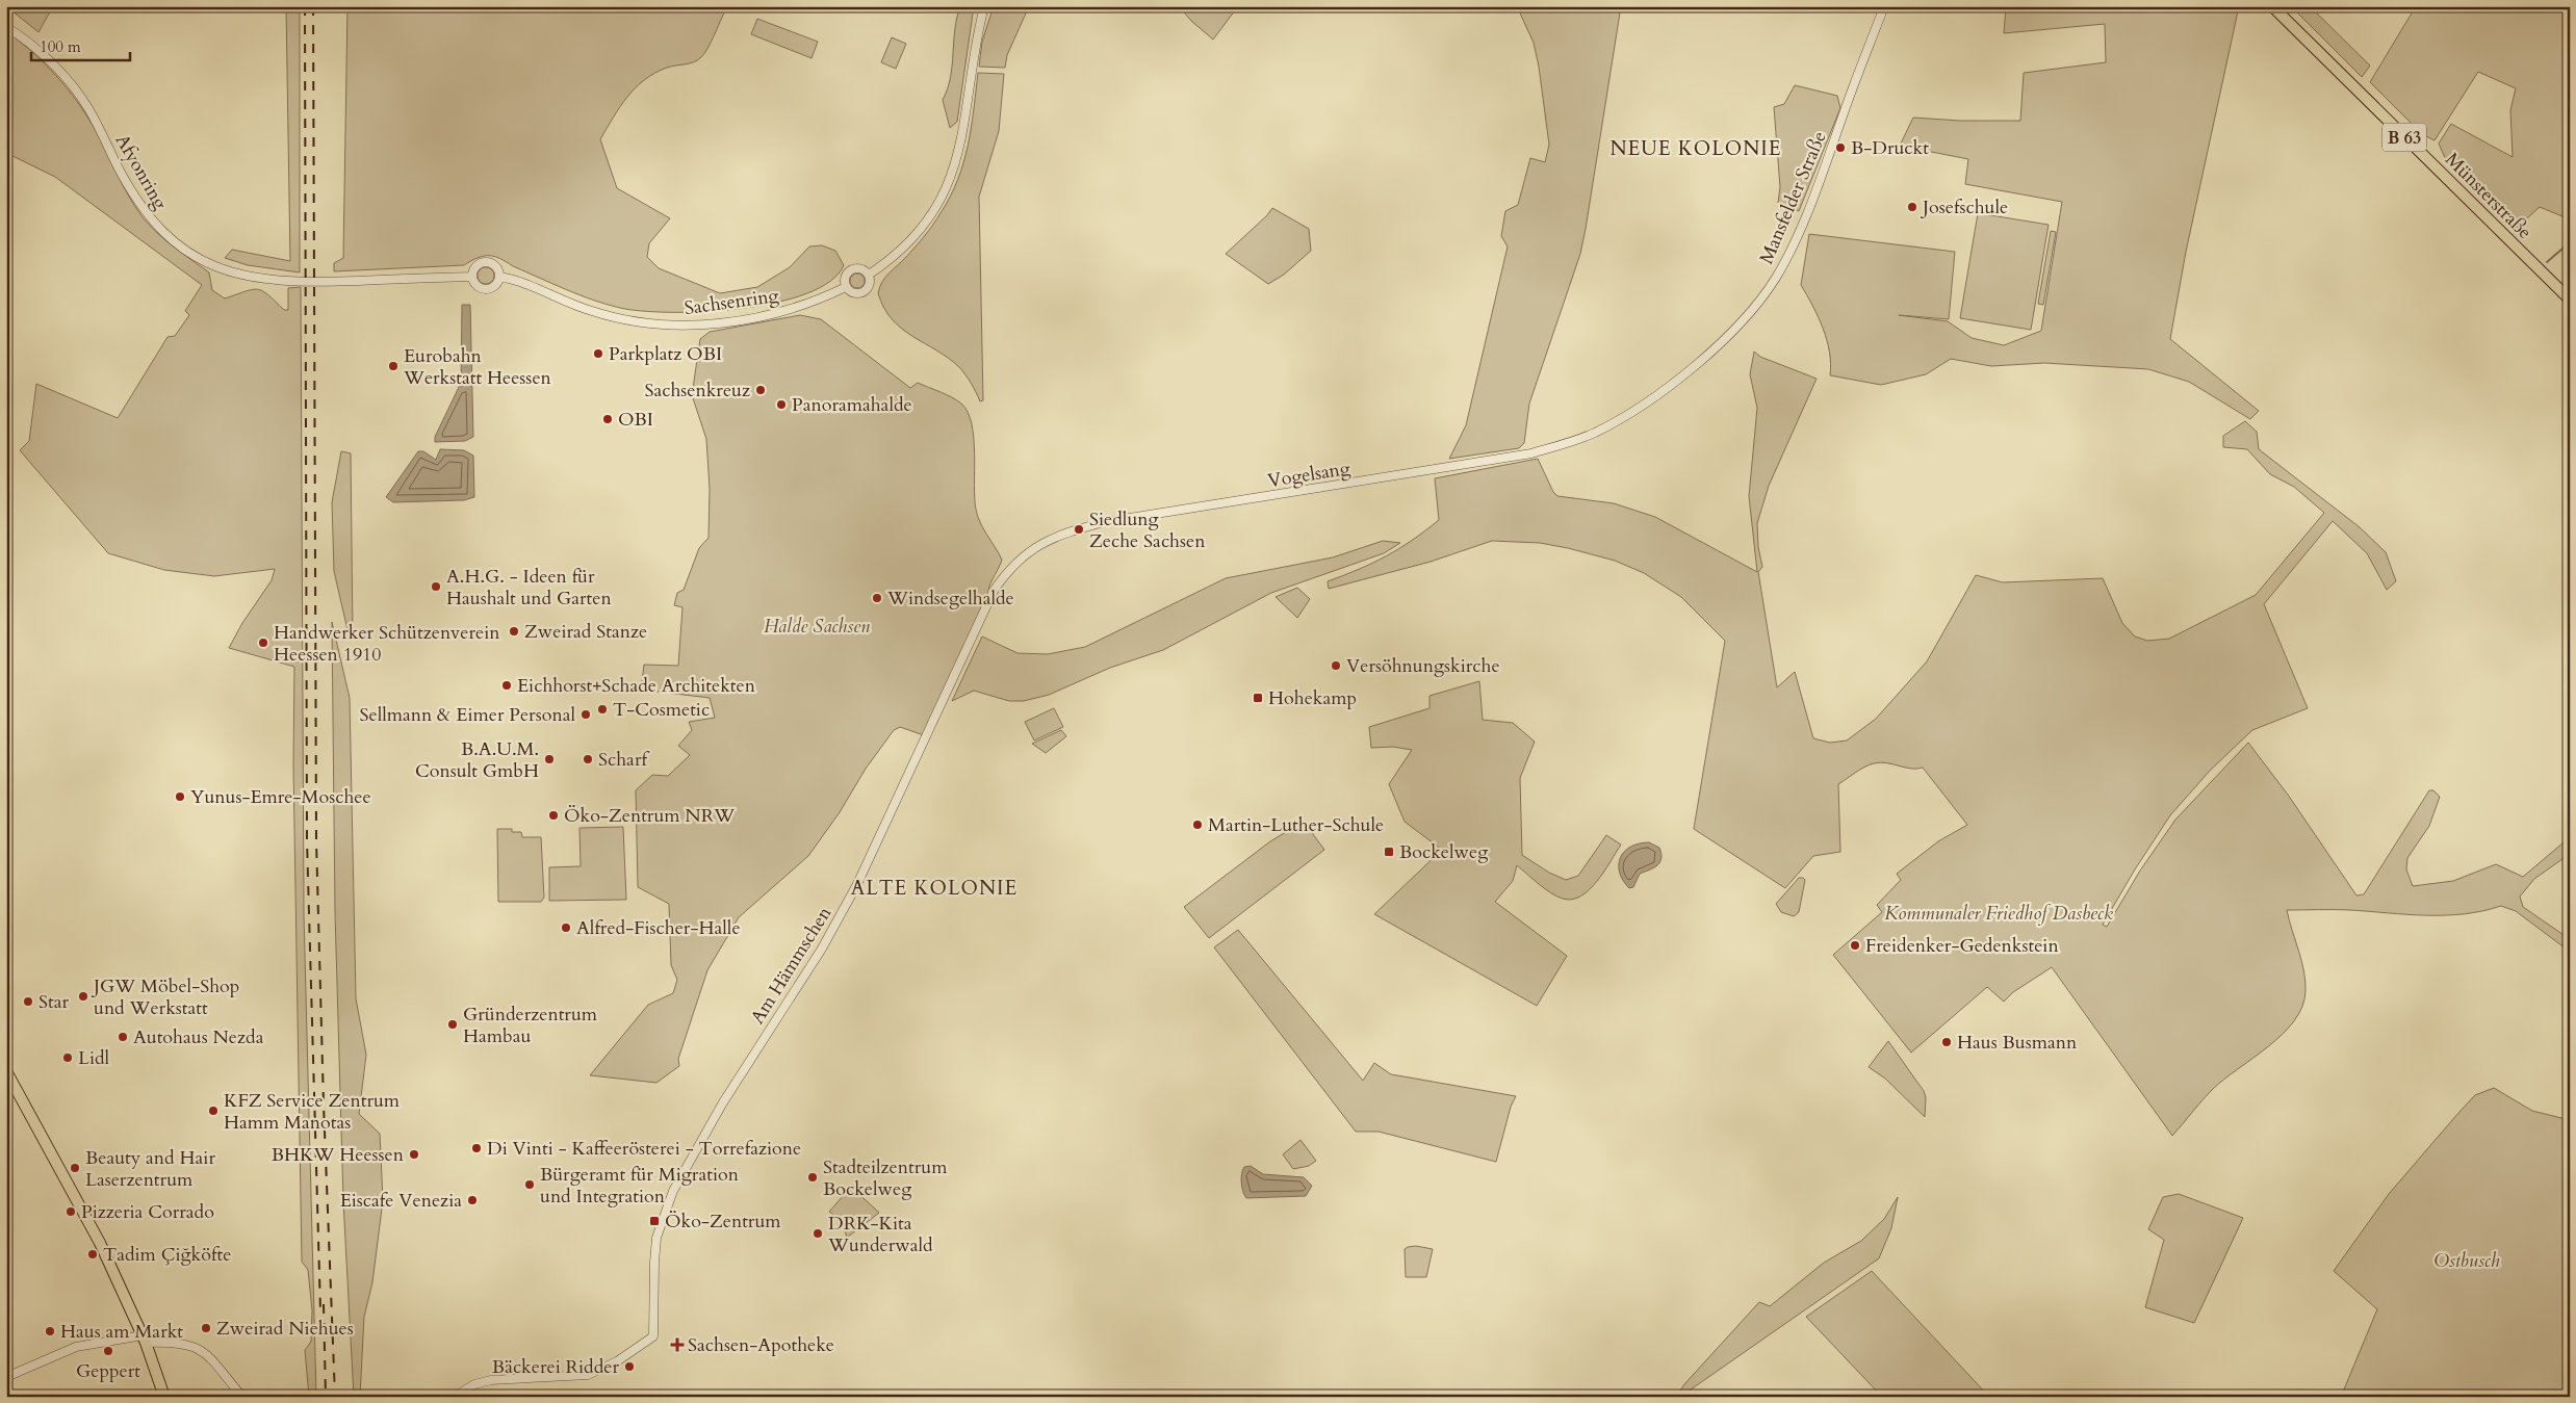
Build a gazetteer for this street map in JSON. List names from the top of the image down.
{
  "streets": {
    "main road": ["B 63", "Münsterstraße"],
    "street": [
      "Afyonring",
      "Mansfelder Straße",
      "Sachsenring",
      "Vogelsang",
      "Am Hämmschen"
    ]
  },
  "crossings": [
    ["Afyonring", "Sachsenring"],
    ["Mansfelder Straße", "Vogelsang"],
    ["Vogelsang", "Am Hämmschen"]
  ],
  "districts": ["NEUE KOLONIE", "ALTE KOLONIE"],
  "parks": ["Halde Sachsen", "Kommunaler Friedhof Dasbeck", "Ostbusch"],
  "places": {
    "other": [
      "B-Druckt",
      "Josefschule",
      "Parkplatz OBI",
      "Eurobahn Werkstatt Heessen",
      "Sachsenkreuz",
      "Panoramahalde",
      "OBI",
      "Siedlung Zeche Sachsen",
      "A.H.G. - Ideen für Haushalt und Garten",
      "Windsegelhalde",
      "Zweirad Stanze",
      "Handwerker Schützenverein Heessen 1910",
      "Versöhnungskirche",
      "Eichhorst+Schade Architekten",
      "T-Cosmetic",
      "Sellmann & Eimer Personal",
      "B.A.U.M. Consult GmbH",
      "Scharf",
      "Yunus-Emre-Moschee",
      "Öko-Zentrum NRW",
      "Martin-Luther-Schule",
      "Alfred-Fischer-Halle",
      "Freidenker-Gedenkstein",
      "JGW Möbel-Shop und Werkstatt",
      "Star",
      "Gründerzentrum Hambau",
      "Autohaus Nezda",
      "Haus Busmann",
      "Lidl",
      "KFZ Service Zentrum Hamm Manotas",
      "Di Vinti - Kaffeerösterei - Torrefazione",
      "BHKW Heessen",
      "Beauty and Hair Laserzentrum",
      "Stadteilzentrum Bockelweg",
      "Bürgeramt für Migration und Integration",
      "Eiscafe Venezia",
      "Pizzeria Corrado",
      "DRK-Kita Wunderwald",
      "Tadim Çiğköfte",
      "Zweirad Niehues",
      "Haus am Markt",
      "Geppert",
      "Bäckerei Ridder"
    ],
    "transit": ["Hohekamp", "Bockelweg", "Öko-Zentrum"],
    "health": ["Sachsen-Apotheke"]
  },
  "scale_bar": "100 m"
}
